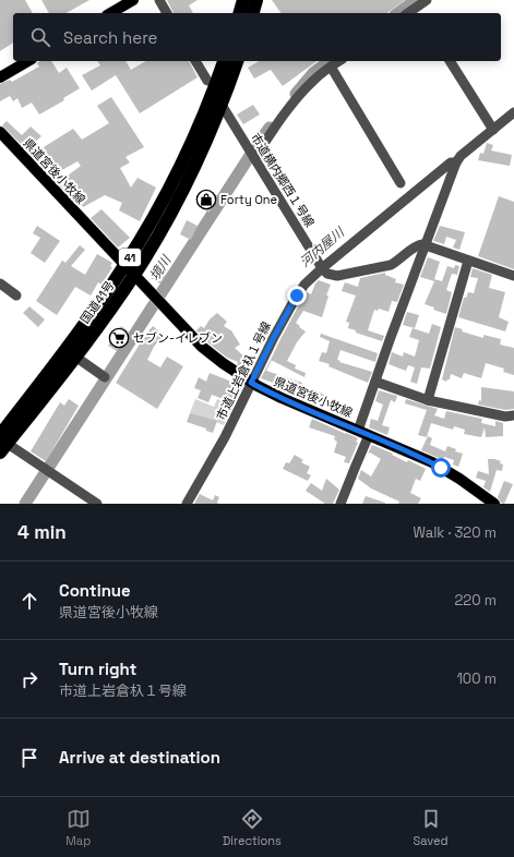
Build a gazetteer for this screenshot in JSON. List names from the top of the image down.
{
  "streets": {
    "highway": ["41", "国道41号"],
    "main road": ["県道宮後小牧線"],
    "street": ["市道横内郷西１号線", "市道上岩倉杁１号線"]
  },
  "crossings": [
    ["県道宮後小牧線", "国道41号"],
    ["県道宮後小牧線", "市道上岩倉杁１号線"],
    ["市道横内郷西１号線", "国道41号"],
    ["市道横内郷西１号線", "市道上岩倉杁１号線"]
  ],
  "water": ["河内屋川", "境川"],
  "places": {
    "shop": ["Forty One"],
    "supermarket": ["セブン-イレブン"]
  },
  "page": {
    "search": "Search here",
    "heading": ["4 min", "Walk · 320 m"],
    "list": [
      ["Continue", "県道宮後小牧線", "220 m"],
      ["Turn right", "市道上岩倉杁１号線", "100 m"],
      "Arrive at destination"
    ],
    "nav": ["Map", "Directions", "Saved"]
  }
}
